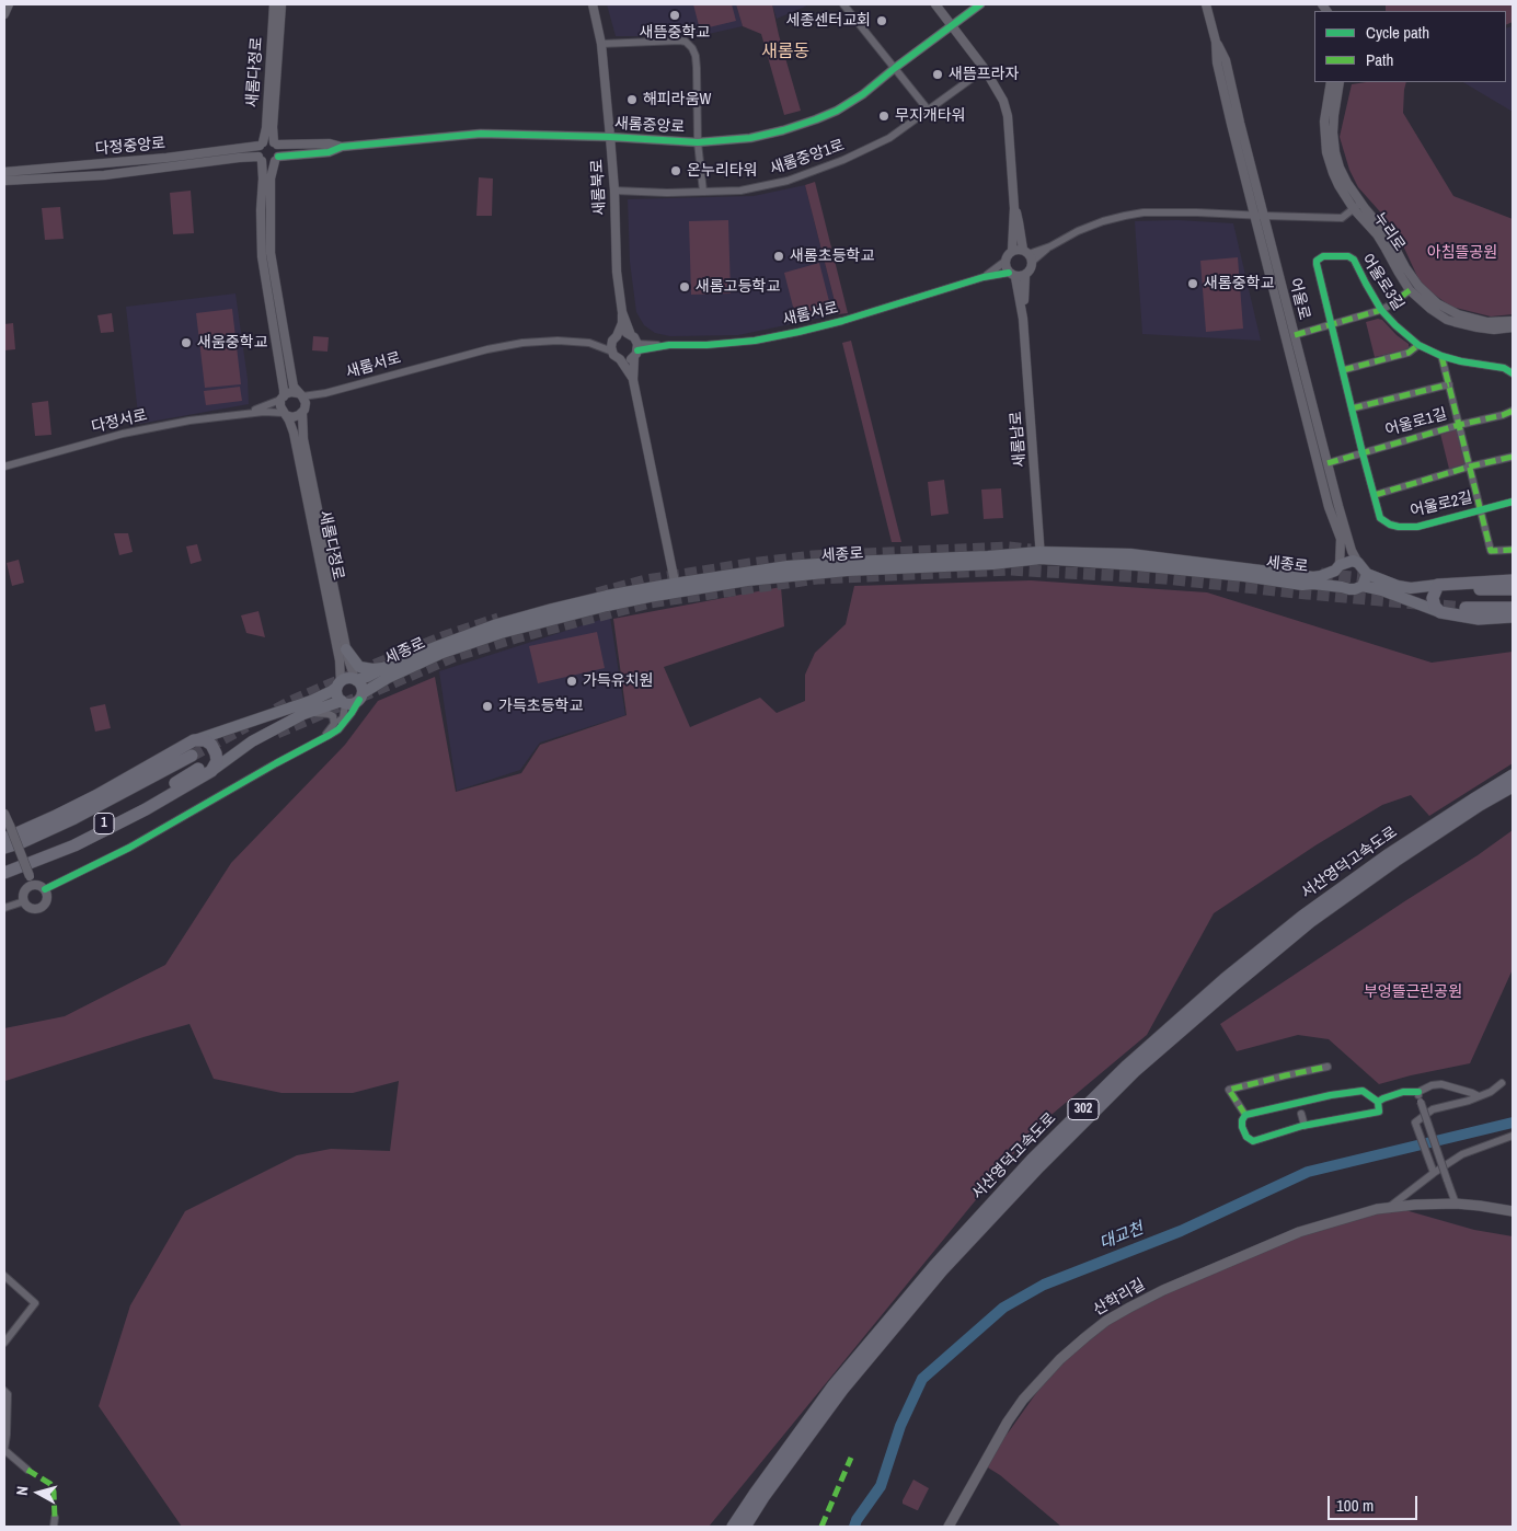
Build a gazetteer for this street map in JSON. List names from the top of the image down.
{
  "streets": {
    "highway": ["1", "서산영덕고속도로", "302"],
    "main road": ["세종로", "산학리길"],
    "street": [
      "새롬다정로",
      "새롬중앙로",
      "다정중앙로",
      "새롬중앙1로",
      "새롬북로",
      "누리로",
      "어울로3길",
      "어울로",
      "새롬서로",
      "다정서로",
      "어울로1길",
      "새롬남로",
      "어울로2길"
    ]
  },
  "crossings": [
    ["새롬다정로", "새롬중앙로"],
    ["새롬다정로", "다정중앙로"],
    ["새롬다정로", "새롬서로"],
    ["새롬다정로", "세종로"],
    ["새롬중앙로", "다정중앙로"],
    ["새롬중앙로", "새롬북로"],
    ["새롬중앙1로", "새롬북로"],
    ["새롬북로", "새롬서로"],
    ["어울로3길", "어울로1길"],
    ["어울로3길", "어울로2길"],
    ["어울로", "어울로1길"],
    ["어울로", "세종로"],
    ["어울로1길", "어울로2길"],
    ["새롬남로", "세종로"]
  ],
  "districts": ["새롬동"],
  "water": ["대교천"],
  "parks": ["아침뜰공원", "부엉뜰근린공원"],
  "places": [
    "새뜸중학교",
    "세종센터교회",
    "새뜸프라자",
    "해피라움W",
    "무지개타워",
    "온누리타워",
    "새롬초등학교",
    "새롬중학교",
    "새롬고등학교",
    "새움중학교",
    "가득유치원",
    "가득초등학교"
  ],
  "legend": ["Cycle path", "Path"],
  "scale_bar": "100 m",
  "north": "left"
}
